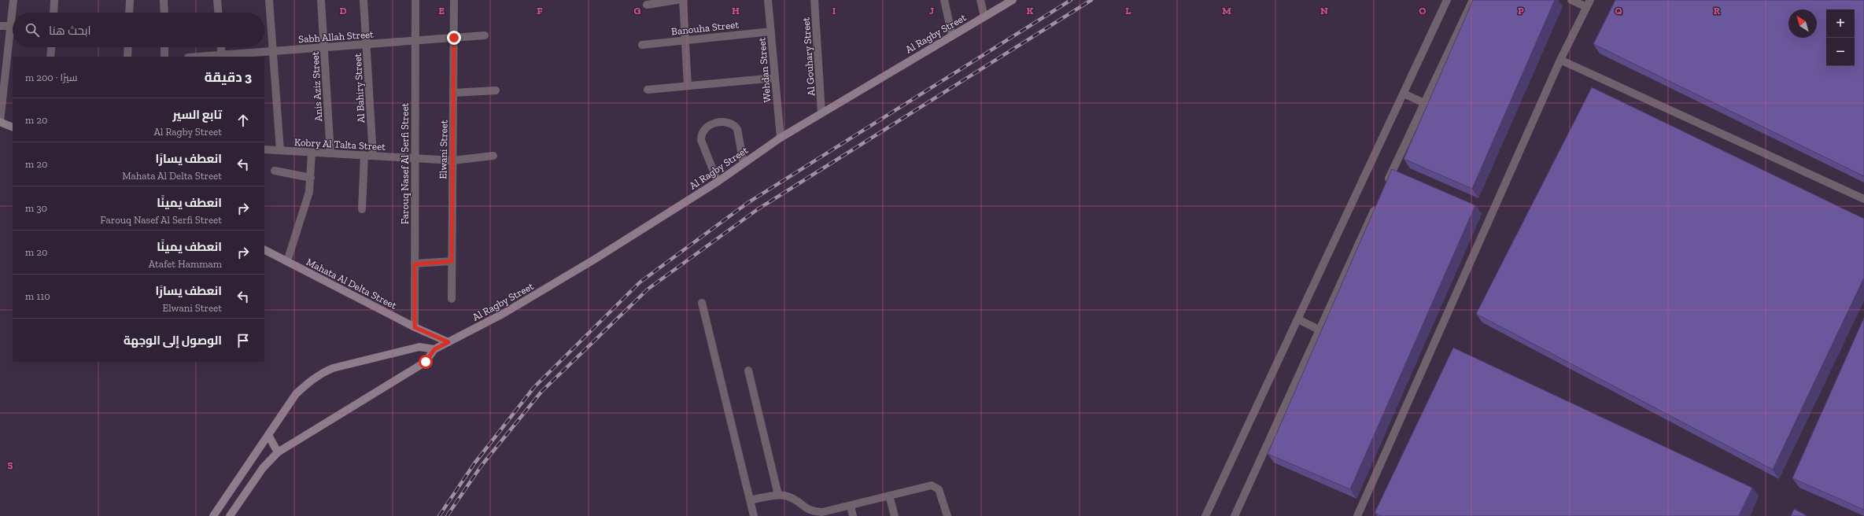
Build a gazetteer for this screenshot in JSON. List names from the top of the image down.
{
  "streets": {
    "main road": ["Al Ragby Street", "Mahata Al Delta Street"],
    "street": [
      "Banouha Street",
      "Sabh Allah Street",
      "Al Gouhary Street",
      "Wehdan Street",
      "Anis Aziz Street",
      "Al Bahiry Street",
      "Kobry Al Talta Street",
      "Elwani Street",
      "Farouq Nasef Al Serfi Street"
    ]
  },
  "crossings": [
    ["Banouha Street", "Wehdan Street"],
    ["Al Ragby Street", "Al Gouhary Street"],
    ["Al Ragby Street", "Wehdan Street"],
    ["Al Ragby Street", "Mahata Al Delta Street"],
    ["Sabh Allah Street", "Anis Aziz Street"],
    ["Sabh Allah Street", "Al Bahiry Street"],
    ["Sabh Allah Street", "Elwani Street"],
    ["Sabh Allah Street", "Farouq Nasef Al Serfi Street"],
    ["Anis Aziz Street", "Kobry Al Talta Street"],
    ["Al Bahiry Street", "Kobry Al Talta Street"],
    ["Kobry Al Talta Street", "Elwani Street"],
    ["Kobry Al Talta Street", "Farouq Nasef Al Serfi Street"],
    ["Farouq Nasef Al Serfi Street", "Mahata Al Delta Street"]
  ],
  "north": "top left",
  "page": {
    "map_buttons": ["+", "−"],
    "search": "ابحث هنا",
    "heading": ["3 دقيقة", "سيرًا · 200 m"],
    "list": [
      ["تابع السير", "Al Ragby Street", "20 m"],
      ["انعطف يسارًا", "Mahata Al Delta Street", "20 m"],
      ["انعطف يمينًا", "Farouq Nasef Al Serfi Street", "30 m"],
      ["انعطف يمينًا", "Atafet Hammam", "20 m"],
      ["انعطف يسارًا", "Elwani Street", "110 m"],
      "الوصول إلى الوجهة"
    ]
  },
  "grid": {
    "columns": [
      "D",
      "E",
      "F",
      "G",
      "H",
      "I",
      "J",
      "K",
      "L",
      "M",
      "N",
      "O",
      "P",
      "Q",
      "R"
    ],
    "rows": ["5"]
  }
}
